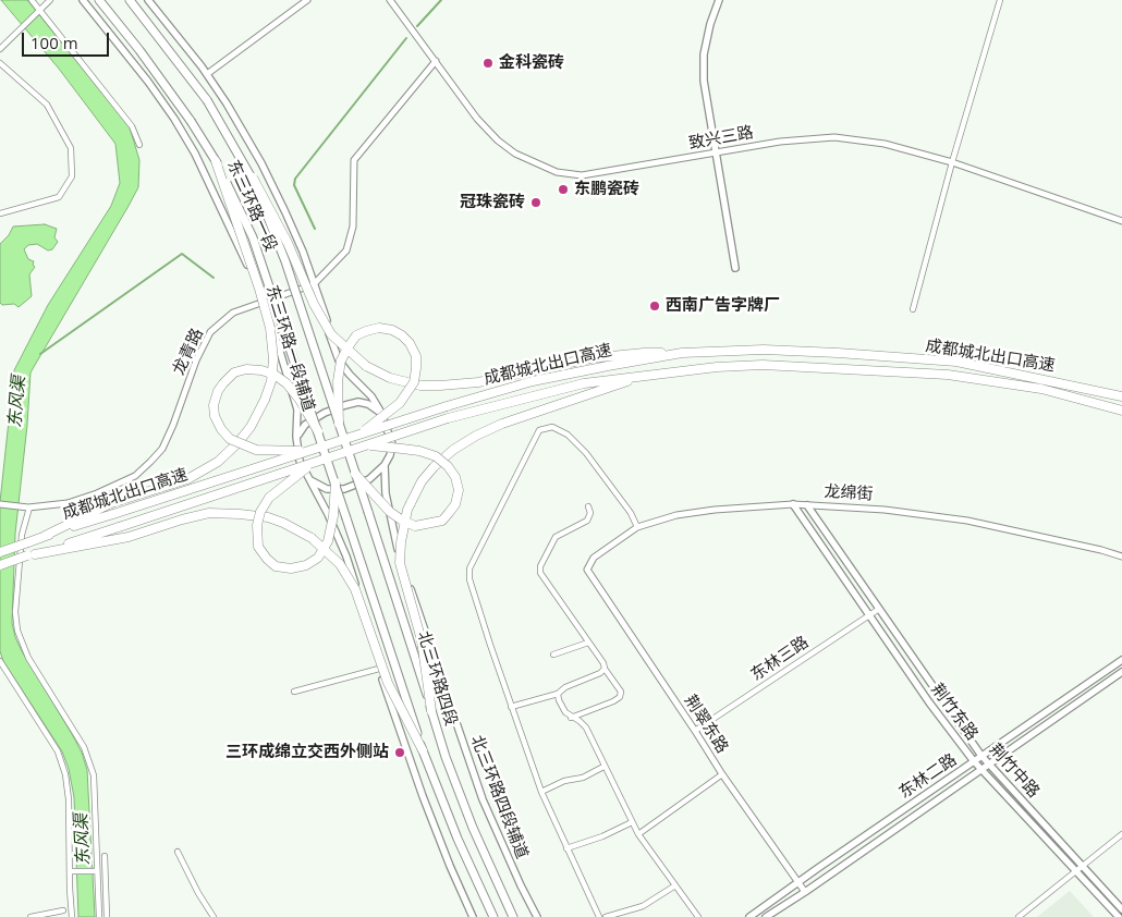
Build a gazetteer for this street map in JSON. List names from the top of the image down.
{
  "streets": {
    "highway": ["东三环路一段", "成都城北出口高速", "北三环路四段"],
    "main road": [
      "东三环路一段辅道",
      "荆竹东路",
      "荆竹中路",
      "东林二路",
      "北三环路四段辅道"
    ],
    "street": [
      "致兴三路",
      "龙青路",
      "龙绵街",
      "东林三路",
      "荆翠东路"
    ]
  },
  "crossings": [
    ["致兴三路", "龙青路"],
    ["东三环路一段", "北三环路四段"],
    ["东三环路一段辅道", "龙青路"],
    ["东三环路一段辅道", "北三环路四段辅道"],
    ["龙绵街", "荆竹东路"],
    ["龙绵街", "荆翠东路"],
    ["龙绵街", "荆竹中路"],
    ["东林三路", "荆竹东路"],
    ["东林三路", "荆翠东路"],
    ["东林三路", "荆竹中路"],
    ["荆竹东路", "东林二路"],
    ["荆翠东路", "东林二路"],
    ["荆竹中路", "东林二路"]
  ],
  "water": ["东风渠"],
  "places": [
    "金科瓷砖",
    "东鹏瓷砖",
    "冠珠瓷砖",
    "西南广告字牌厂",
    "三环成绵立交西外侧站"
  ],
  "scale_bar": "100 m"
}
